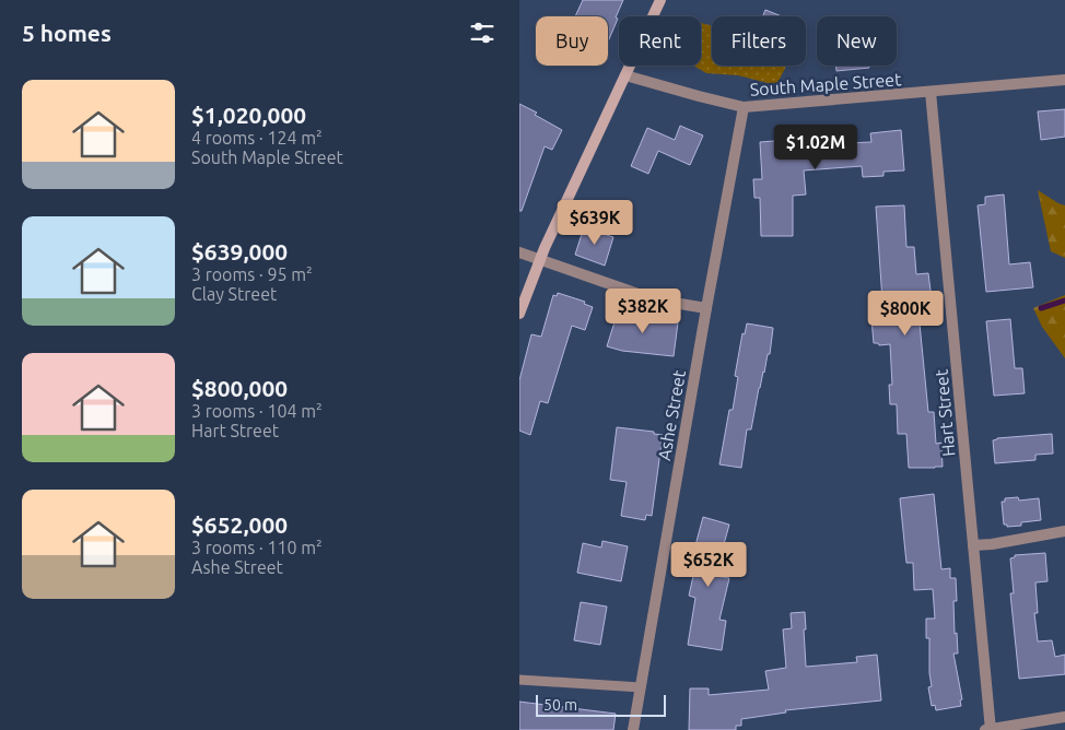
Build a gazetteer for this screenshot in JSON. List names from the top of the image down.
{
  "streets": {
    "street": ["South Maple Street", "Hart Street", "Ashe Street"]
  },
  "crossings": [
    ["South Maple Street", "Hart Street"],
    ["South Maple Street", "Ashe Street"]
  ],
  "scale_bar": "50 m",
  "page": {
    "heading": "5 homes",
    "chip": [
      "Buy",
      "Rent",
      "Filters",
      "New"
    ],
    "list": [
      {
        "name": "$1,020,000",
        "note": "4 rooms · 124 m² · South Maple Street"
      },
      {
        "name": "$639,000",
        "note": "3 rooms · 95 m² · Clay Street"
      },
      {
        "name": "$800,000",
        "note": "3 rooms · 104 m² · Hart Street"
      },
      {
        "name": "$652,000",
        "note": "3 rooms · 110 m² · Ashe Street"
      }
    ],
    "price": [
      "$1.02M",
      "$639K",
      "$382K",
      "$800K",
      "$652K"
    ],
    "scale": "50 m"
  }
}
